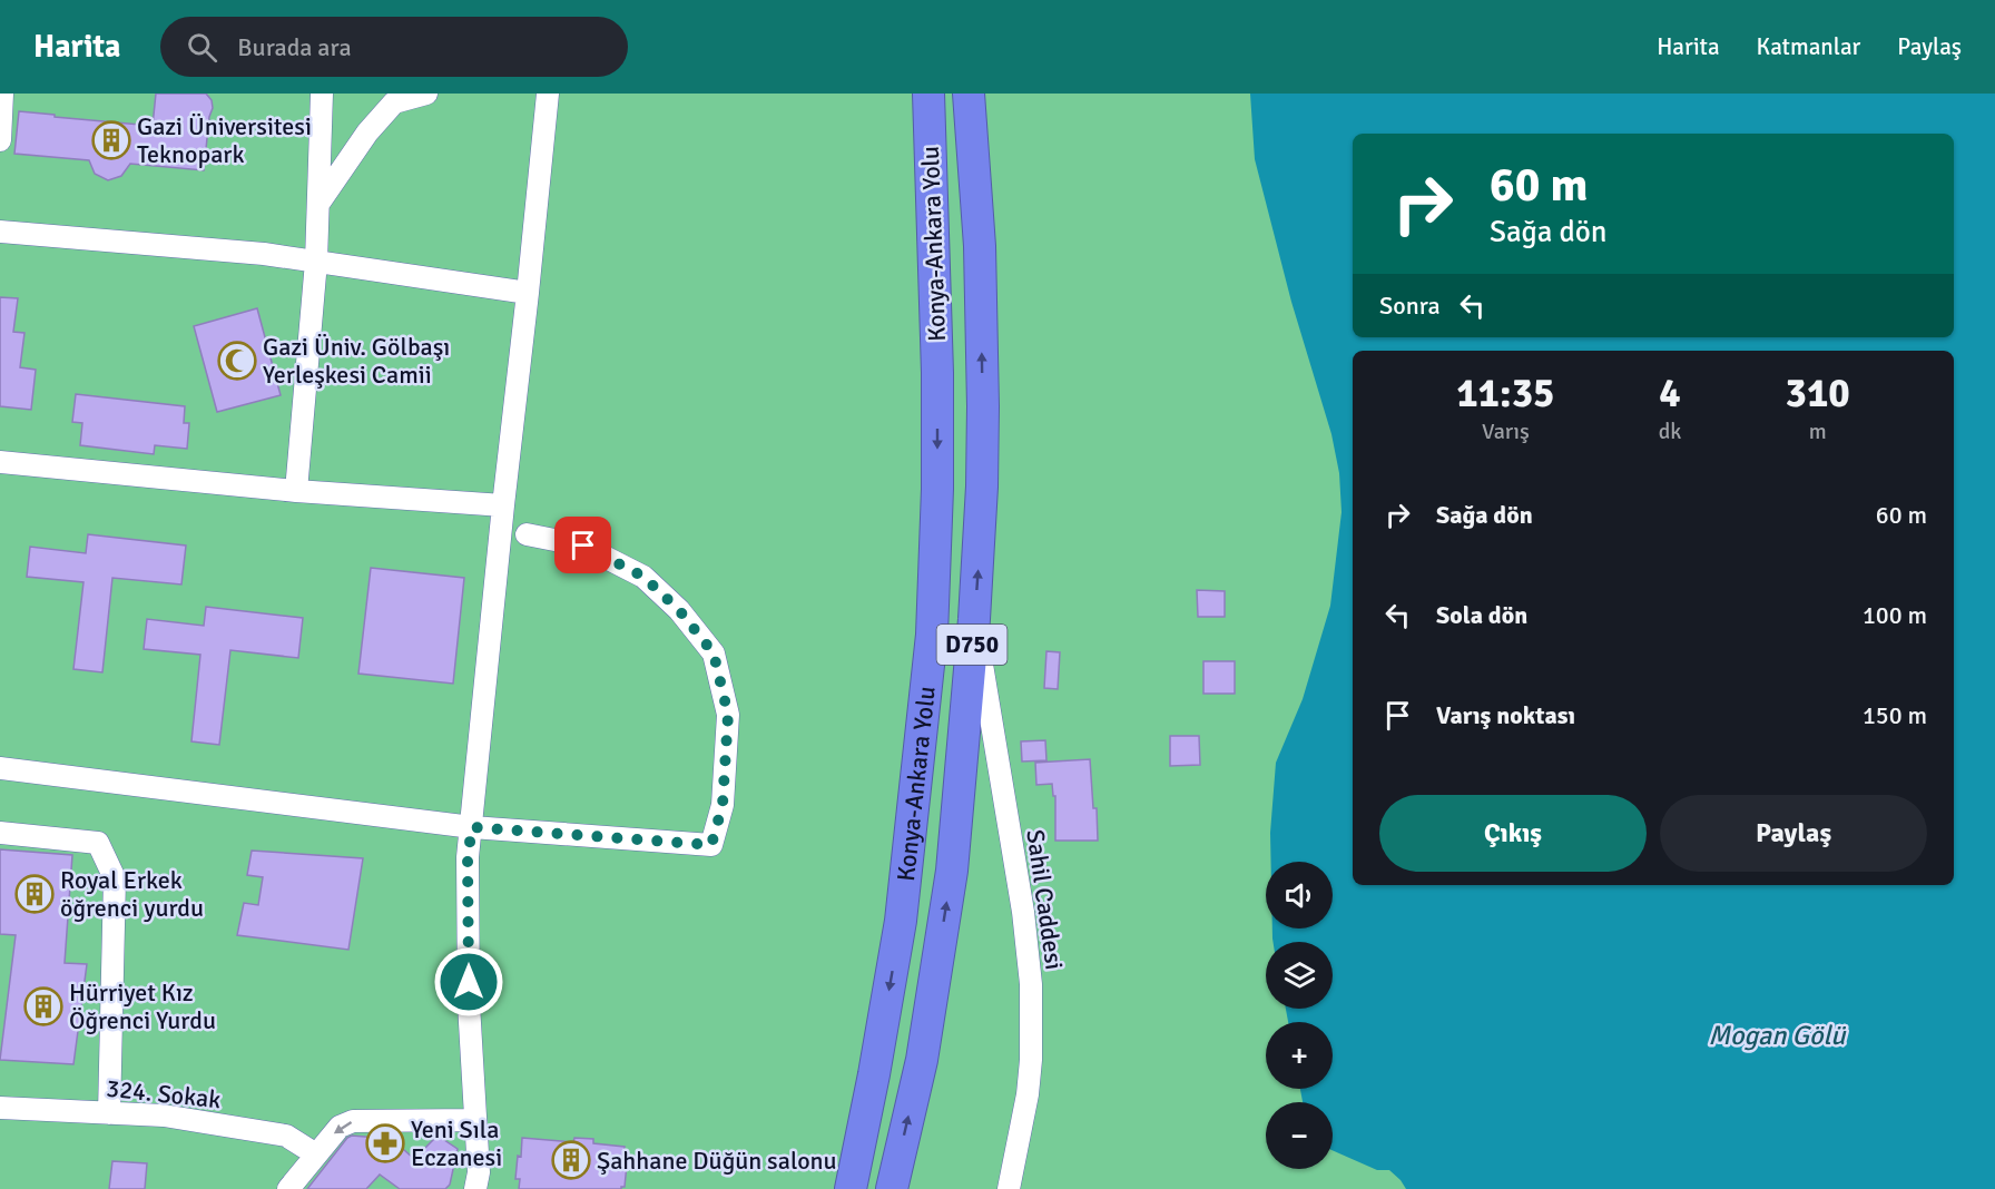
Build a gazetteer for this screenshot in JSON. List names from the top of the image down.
{
  "streets": {
    "highway": ["Konya-Ankara Yolu", "D750"],
    "street": ["Sahil Caddesi", "324. Sokak"]
  },
  "crossings": [
    ["D750", "Sahil Caddesi"]
  ],
  "water": ["Mogan Gölü"],
  "places": {
    "building": [
      "Gazi Üniversitesi Teknopark",
      "Royal Erkek öğrenci yurdu",
      "Hürriyet Kız Öğrenci Yurdu",
      "Şahhane Düğün salonu"
    ],
    "mosque": ["Gazi Üniv. Gölbaşı Yerleşkesi Camii"],
    "pharmacy": ["Yeni Sıla Eczanesi"]
  },
  "page": {
    "header": "Harita",
    "search": "Burada ara",
    "nav": ["Harita", "Katmanlar", "Paylaş"],
    "turn": ["60 m", "Sağa dön"],
    "then": "Sonra",
    "eta": [
      "11:35",
      "Varış",
      "4",
      "dk",
      "310",
      "m"
    ],
    "list": [
      {
        "name": "Sağa dön",
        "value": "60 m"
      },
      {
        "name": "Sola dön",
        "value": "100 m"
      },
      {
        "name": "Varış noktası",
        "value": "150 m"
      }
    ],
    "buttons": ["Çıkış", "Paylaş"],
    "map_buttons": ["+", "−"]
  }
}
